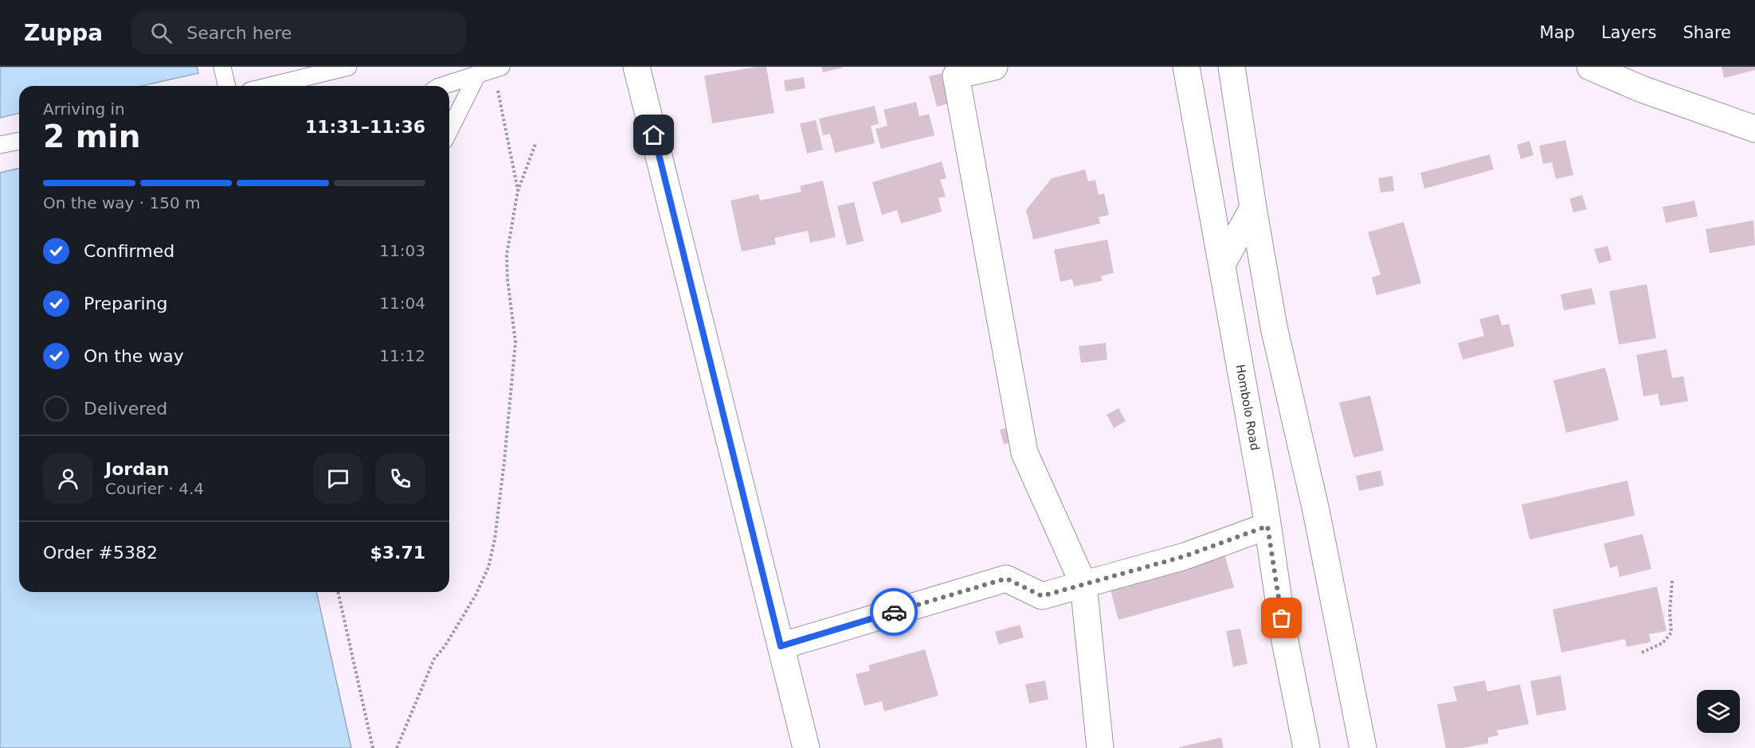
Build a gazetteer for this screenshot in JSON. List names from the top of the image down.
{
  "streets": {
    "street": ["Hombolo Road"]
  },
  "page": {
    "header": "Zuppa",
    "search": "Search here",
    "nav": ["Map", "Layers", "Share"],
    "heading": ["2 min", "Arriving in", "11:31–11:36"],
    "panel": [
      "Jordan",
      "Courier · 4.4",
      "Order #5382",
      "$3.71"
    ],
    "bar": "On the way · 150 m",
    "list": [
      ["Confirmed", "11:03"],
      ["Preparing", "11:04"],
      ["On the way", "11:12"],
      "Delivered"
    ]
  }
}
